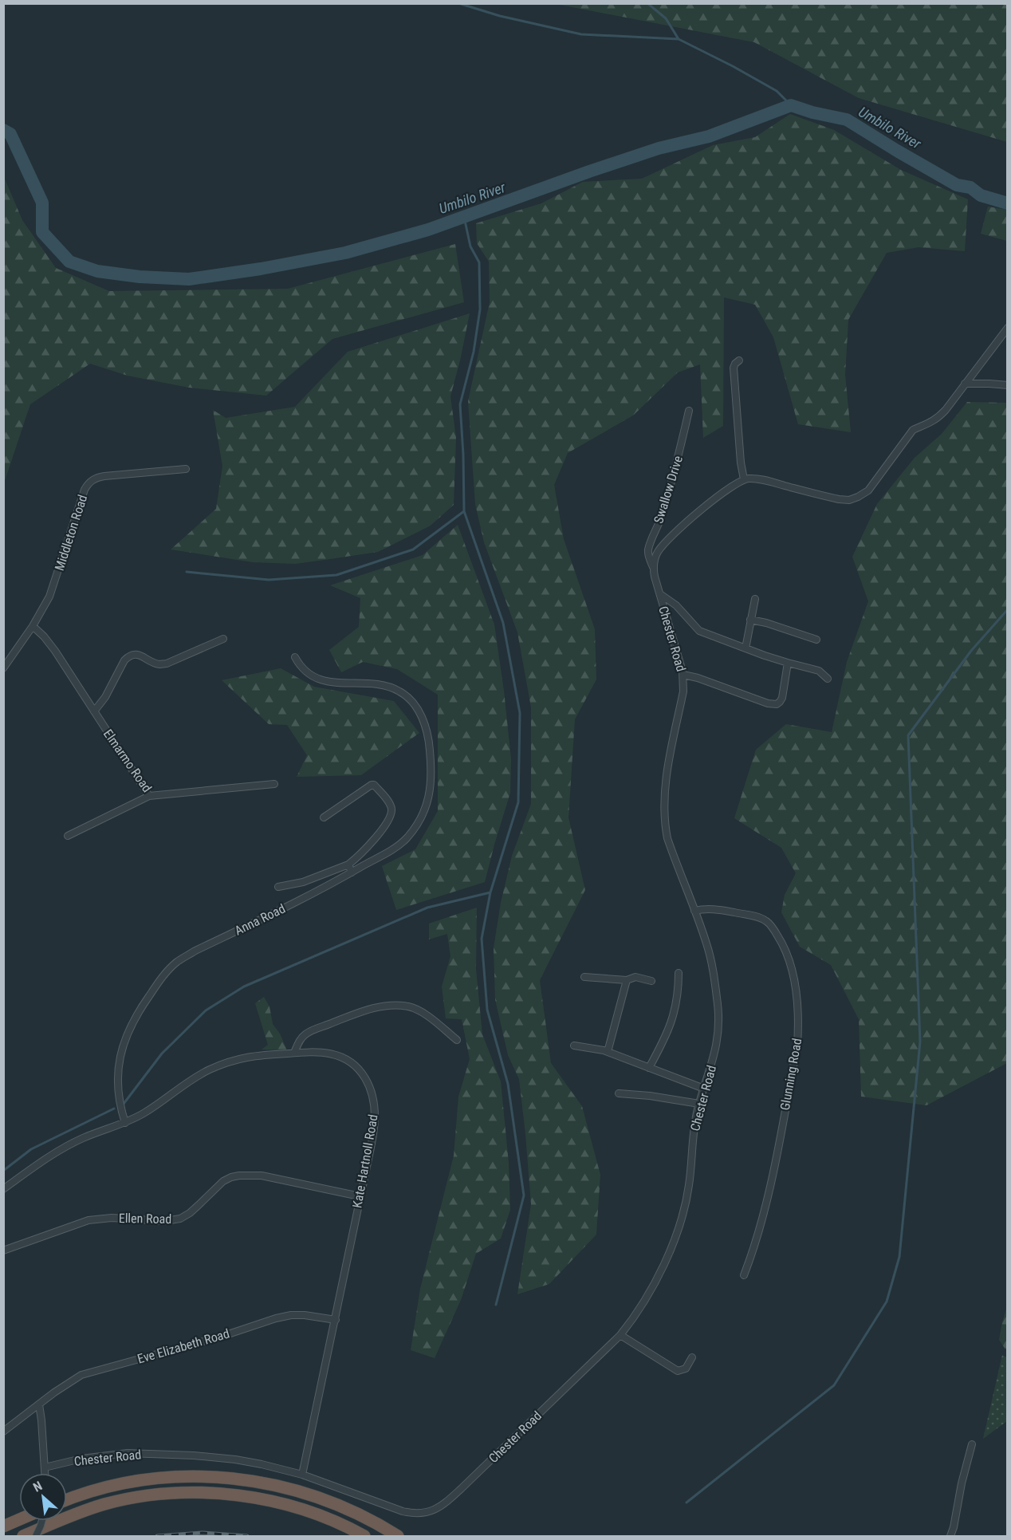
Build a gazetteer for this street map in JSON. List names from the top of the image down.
{
  "streets": {
    "street": [
      "Swallow Drive",
      "Middleton Road",
      "Chester Road",
      "Elmarmo Road",
      "Anna Road",
      "Glunning Road",
      "Kate Hartnoll Road",
      "Ellen Road",
      "Eve Elizabeth Road"
    ]
  },
  "crossings": [
    ["Swallow Drive", "Chester Road"],
    ["Middleton Road", "Elmarmo Road"],
    ["Chester Road", "Glunning Road"],
    ["Chester Road", "Kate Hartnoll Road"],
    ["Anna Road", "Kate Hartnoll Road"],
    ["Kate Hartnoll Road", "Ellen Road"],
    ["Kate Hartnoll Road", "Eve Elizabeth Road"]
  ],
  "water": ["Umbilo River"],
  "north": "top left"
}
